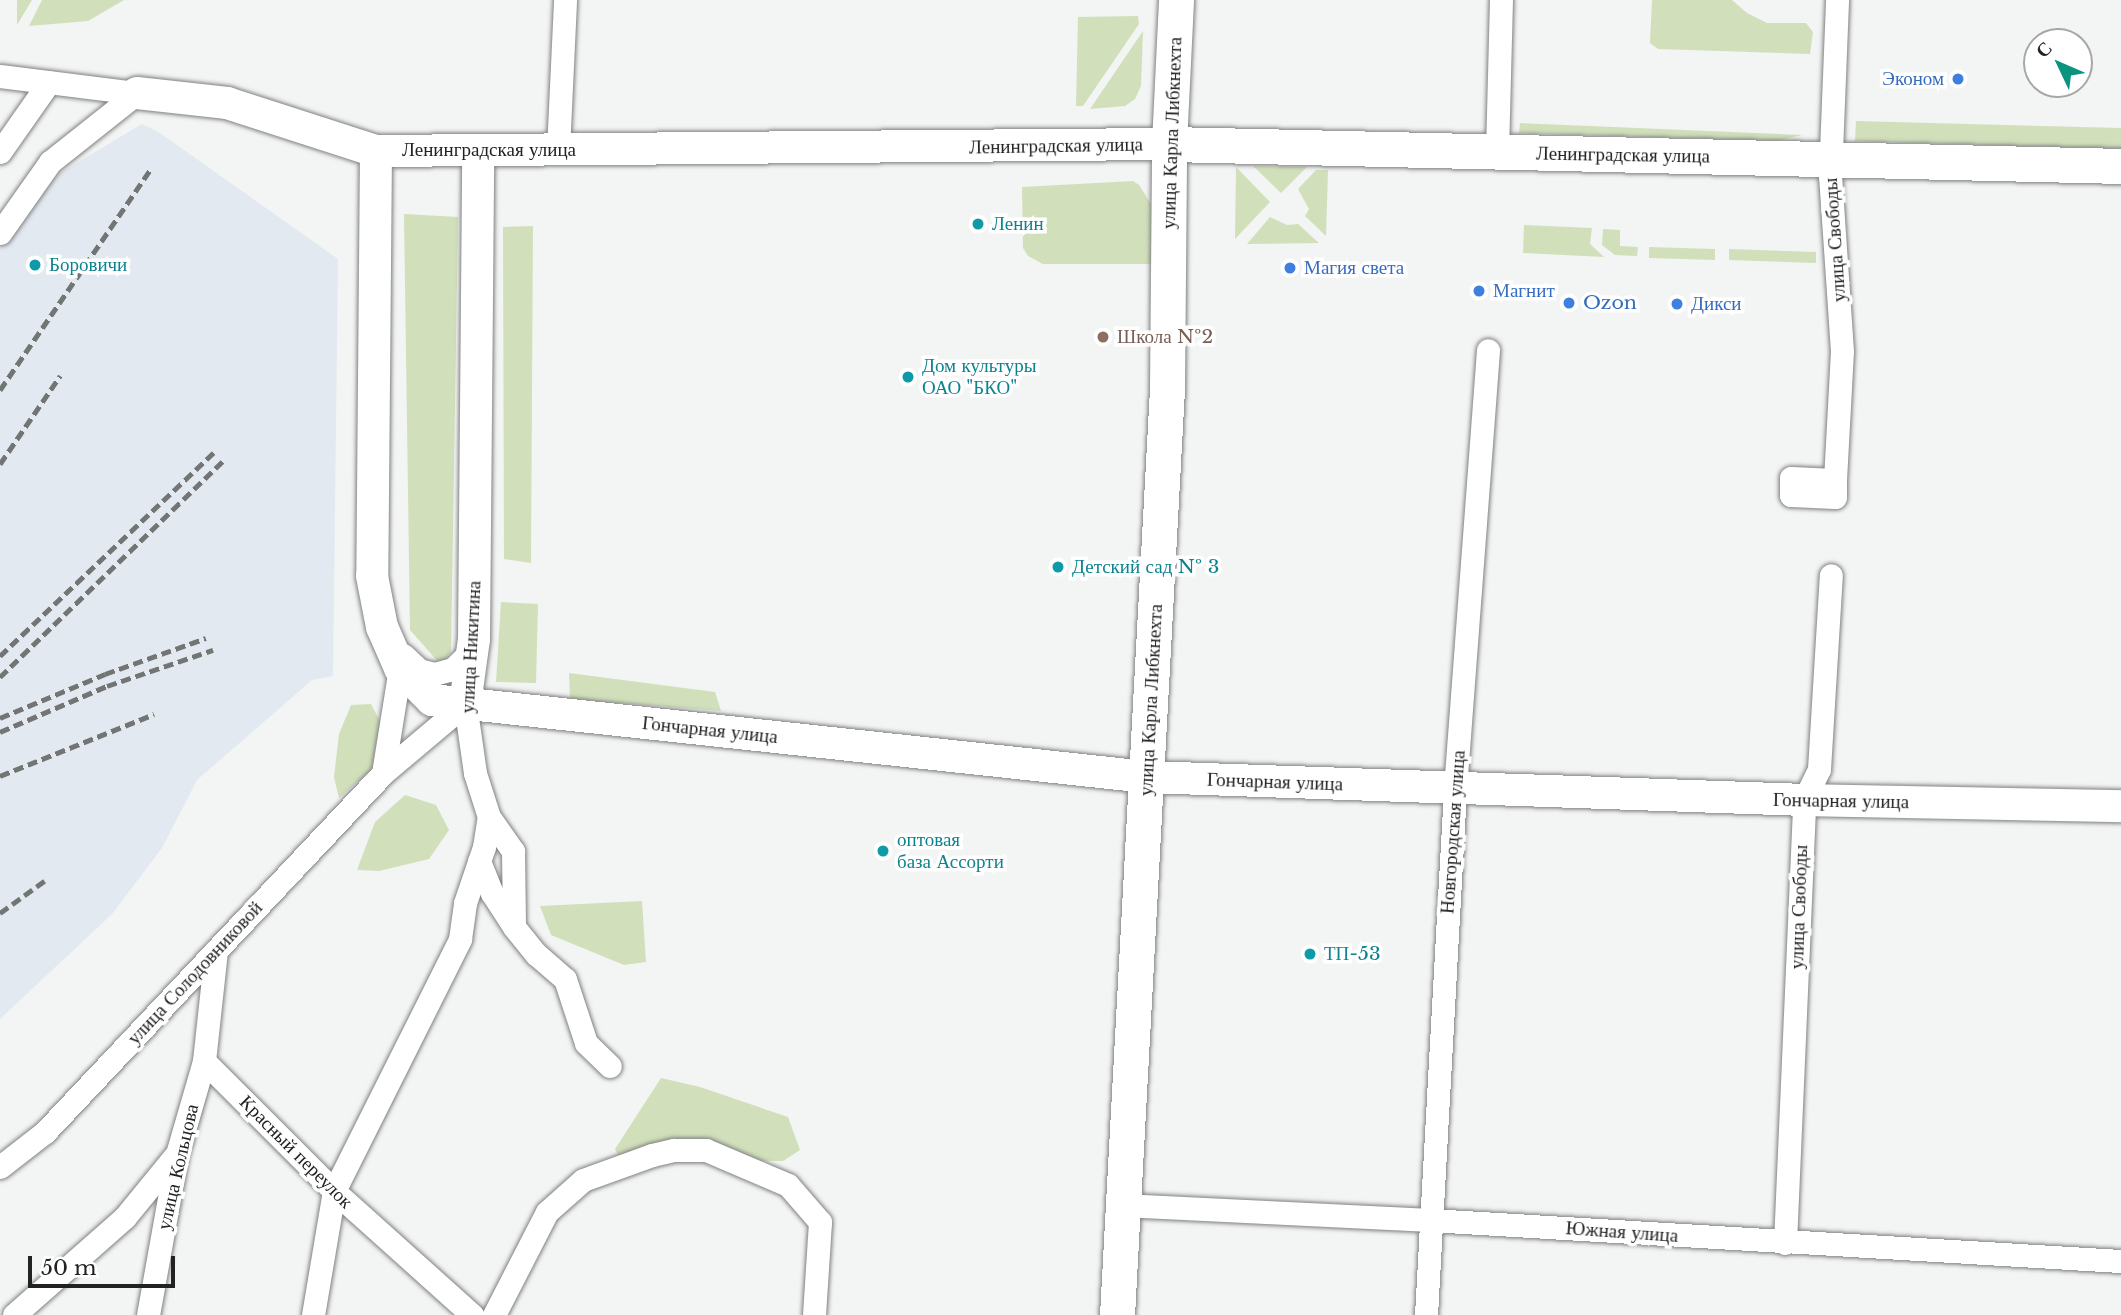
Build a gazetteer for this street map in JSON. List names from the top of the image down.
{
  "streets": {
    "main road": ["улица Карла Либкнехта", "Ленинградская улица"],
    "street": [
      "улица Свободы",
      "улица Никитина",
      "Гончарная улица",
      "Новгородская улица",
      "улица Солодовниковой",
      "Красный переулок",
      "улица Кольцова",
      "Южная улица"
    ]
  },
  "crossings": [
    ["улица Карла Либкнехта", "Ленинградская улица"],
    ["улица Карла Либкнехта", "Гончарная улица"],
    ["улица Карла Либкнехта", "Южная улица"],
    ["Ленинградская улица", "улица Свободы"],
    ["Ленинградская улица", "улица Никитина"],
    ["улица Свободы", "Гончарная улица"],
    ["улица Свободы", "Южная улица"],
    ["улица Никитина", "Гончарная улица"],
    ["улица Никитина", "улица Солодовниковой"],
    ["Гончарная улица", "Новгородская улица"],
    ["Гончарная улица", "улица Солодовниковой"],
    ["Новгородская улица", "Южная улица"],
    ["Красный переулок", "улица Кольцова"]
  ],
  "places": [
    "Эконом",
    "Ленин",
    "Боровичи",
    "Магия света",
    "Магнит",
    "Ozon",
    "Дикси",
    "Школа №2",
    "Дом культуры ОАО \"БКО\"",
    "Детский сад № 3",
    "оптовая база Ассорти",
    "ТП-53"
  ],
  "scale_bar": "50 m",
  "north": "top left"
}
